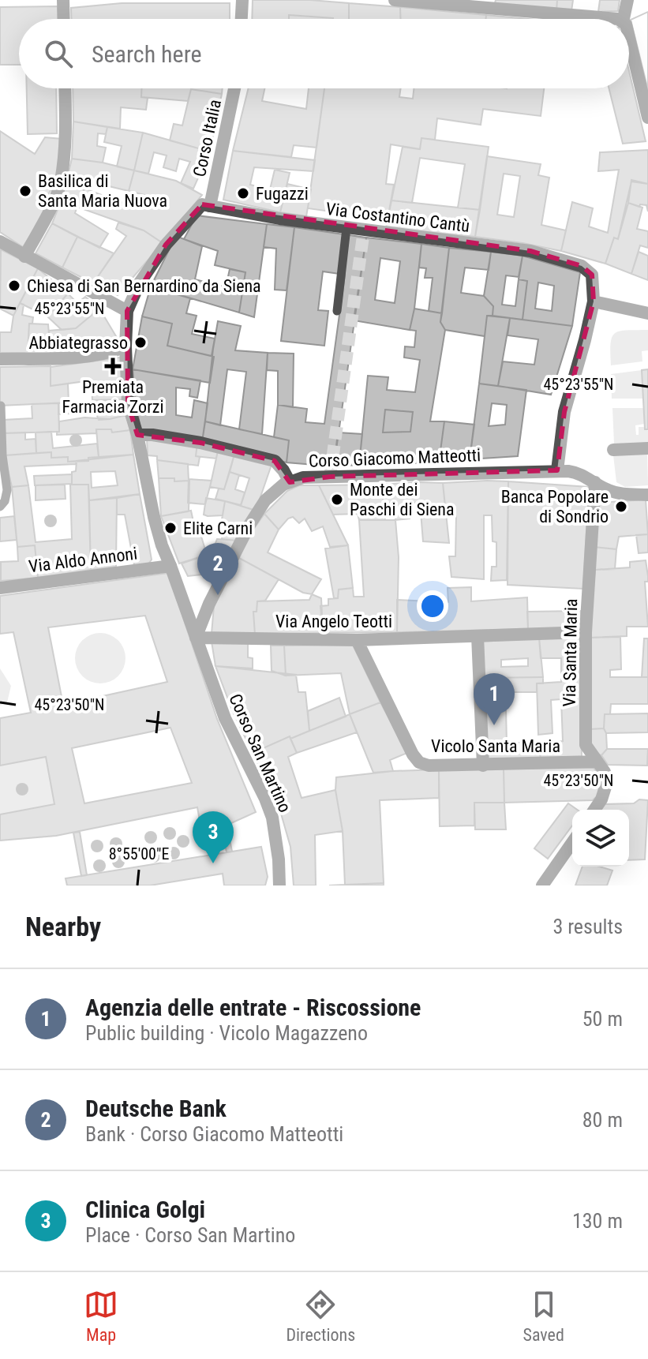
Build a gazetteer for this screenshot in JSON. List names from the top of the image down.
{
  "streets": {
    "street": [
      "Corso Italia",
      "Via Costantino Cantù",
      "Corso Giacomo Matteotti",
      "Via Aldo Annoni",
      "Via Angelo Teotti",
      "Via Santa Maria",
      "Vicolo Santa Maria",
      "Corso San Martino"
    ]
  },
  "crossings": [
    ["Corso Italia", "Via Costantino Cantù"],
    ["Corso Giacomo Matteotti", "Via Angelo Teotti"],
    ["Corso Giacomo Matteotti", "Via Santa Maria"],
    ["Corso Giacomo Matteotti", "Corso San Martino"],
    ["Via Aldo Annoni", "Corso San Martino"],
    ["Via Angelo Teotti", "Via Santa Maria"],
    ["Via Angelo Teotti", "Vicolo Santa Maria"],
    ["Via Angelo Teotti", "Corso San Martino"],
    ["Via Santa Maria", "Vicolo Santa Maria"]
  ],
  "places": {
    "other": [
      "Basilica di Santa Maria Nuova",
      "Fugazzi",
      "Chiesa di San Bernardino da Siena",
      "Abbiategrasso",
      "Monte dei Paschi di Siena",
      "Banca Popolare di Sondrio",
      "Elite Carni"
    ],
    "health": ["Premiata Farmacia Zorzi"]
  },
  "page": {
    "search": "Search here",
    "pins": ["2", "1", "3"],
    "heading": ["Nearby", "3 results"],
    "list": [
      {
        "mark": "1",
        "name": "Agenzia delle entrate - Riscossione",
        "note": "Public building · Vicolo Magazzeno",
        "value": "50 m"
      },
      {
        "mark": "2",
        "name": "Deutsche Bank",
        "note": "Bank · Corso Giacomo Matteotti",
        "value": "80 m"
      },
      {
        "mark": "3",
        "name": "Clinica Golgi",
        "note": "Place · Corso San Martino",
        "value": "130 m"
      }
    ],
    "nav": ["Map", "Directions", "Saved"]
  },
  "coordinates": ["45°23'55\"N", "45°23'50\"N", "8°55'00\"E"]
}
